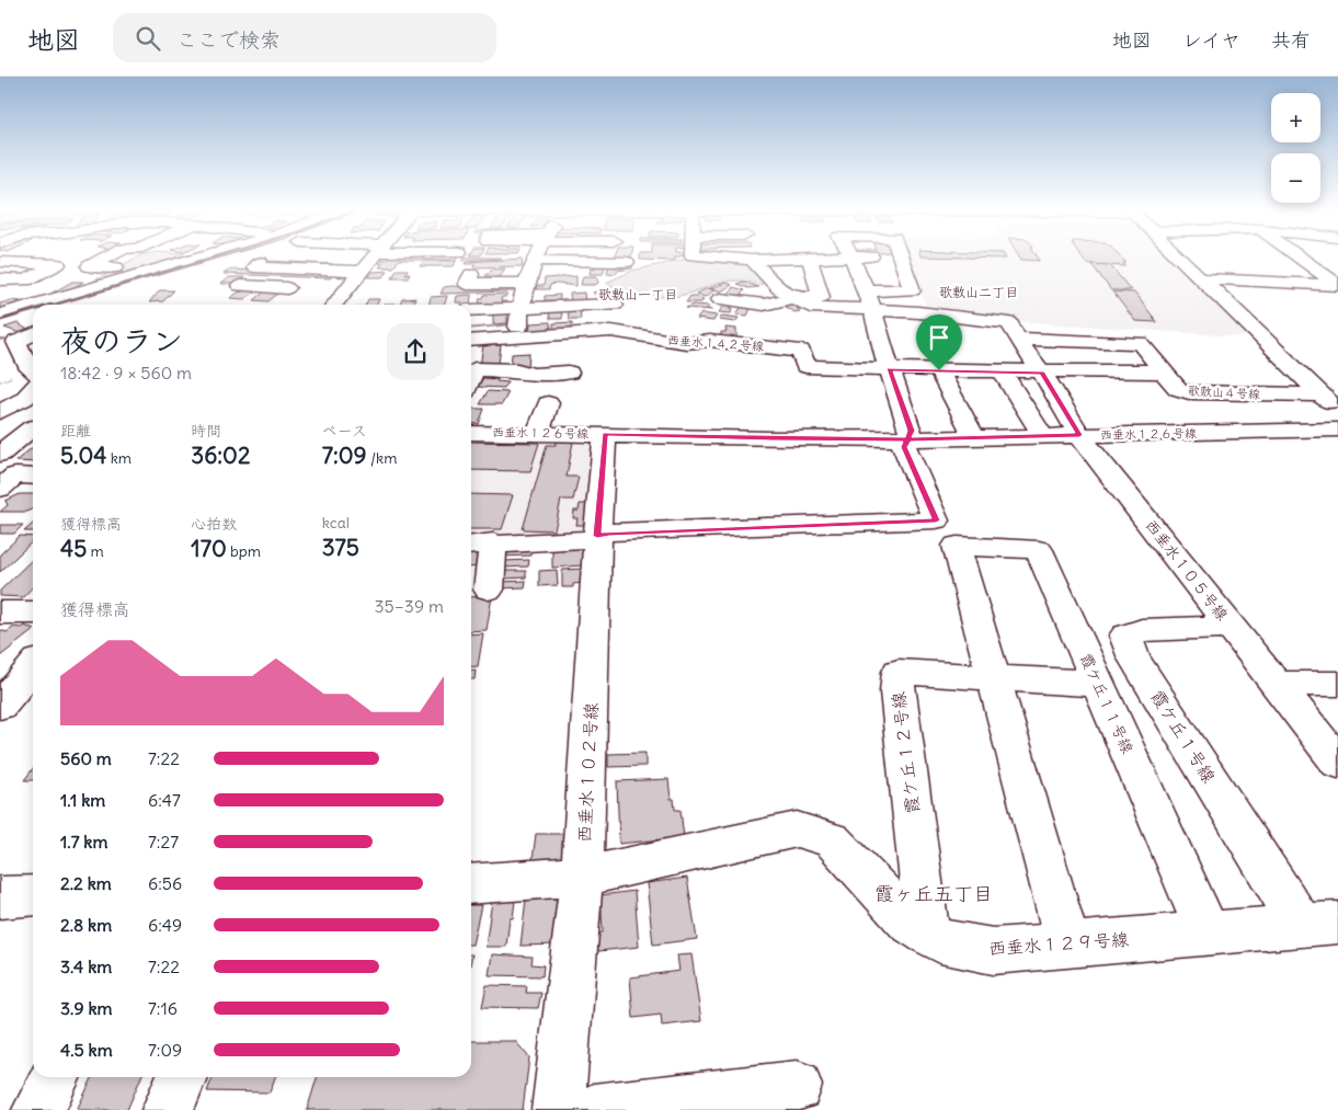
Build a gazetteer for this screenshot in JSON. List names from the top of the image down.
{
  "streets": {
    "street": [
      "西垂水１４２号線",
      "歌敷山４号線",
      "西垂水１２６号線",
      "西垂水１０５号線",
      "霞ケ丘１１号線",
      "霞ケ丘１号線",
      "霞ケ丘１２号線",
      "西垂水１０２号線",
      "西垂水１２９号線"
    ]
  },
  "crossings": [
    ["歌敷山４号線", "西垂水１０５号線"],
    ["西垂水１２６号線", "西垂水１０５号線"],
    ["西垂水１２６号線", "西垂水１０２号線"],
    ["西垂水１０５号線", "霞ケ丘１号線"],
    ["霞ケ丘１１号線", "霞ケ丘１２号線"],
    ["霞ケ丘１１号線", "西垂水１２９号線"],
    ["霞ケ丘１号線", "西垂水１２９号線"],
    ["霞ケ丘１２号線", "西垂水１２９号線"],
    ["西垂水１０２号線", "西垂水１２９号線"]
  ],
  "districts": ["歌敷山二丁目", "歌敷山一丁目", "霞ヶ丘五丁目"],
  "page": {
    "header": "地図",
    "search": "ここで検索",
    "nav": ["地図", "レイヤ", "共有"],
    "map_buttons": ["+", "−"],
    "heading": ["夜のラン", "18:42 · 9 × 560 m"],
    "stats": [
      ["距離", "5.04 km"],
      ["時間", "36:02"],
      ["ペース", "7:09 /km"],
      ["獲得標高", "45 m"],
      ["心拍数", "170 bpm"],
      ["kcal", "375"]
    ],
    "chart": ["獲得標高", "35–39 m"],
    "list": [
      {
        "name": "560 m",
        "note": "7:22"
      },
      {
        "name": "1.1 km",
        "note": "6:47"
      },
      {
        "name": "1.7 km",
        "note": "7:27"
      },
      {
        "name": "2.2 km",
        "note": "6:56"
      },
      {
        "name": "2.8 km",
        "note": "6:49"
      },
      {
        "name": "3.4 km",
        "note": "7:22"
      },
      {
        "name": "3.9 km",
        "note": "7:16"
      },
      {
        "name": "4.5 km",
        "note": "7:09"
      }
    ]
  }
}
